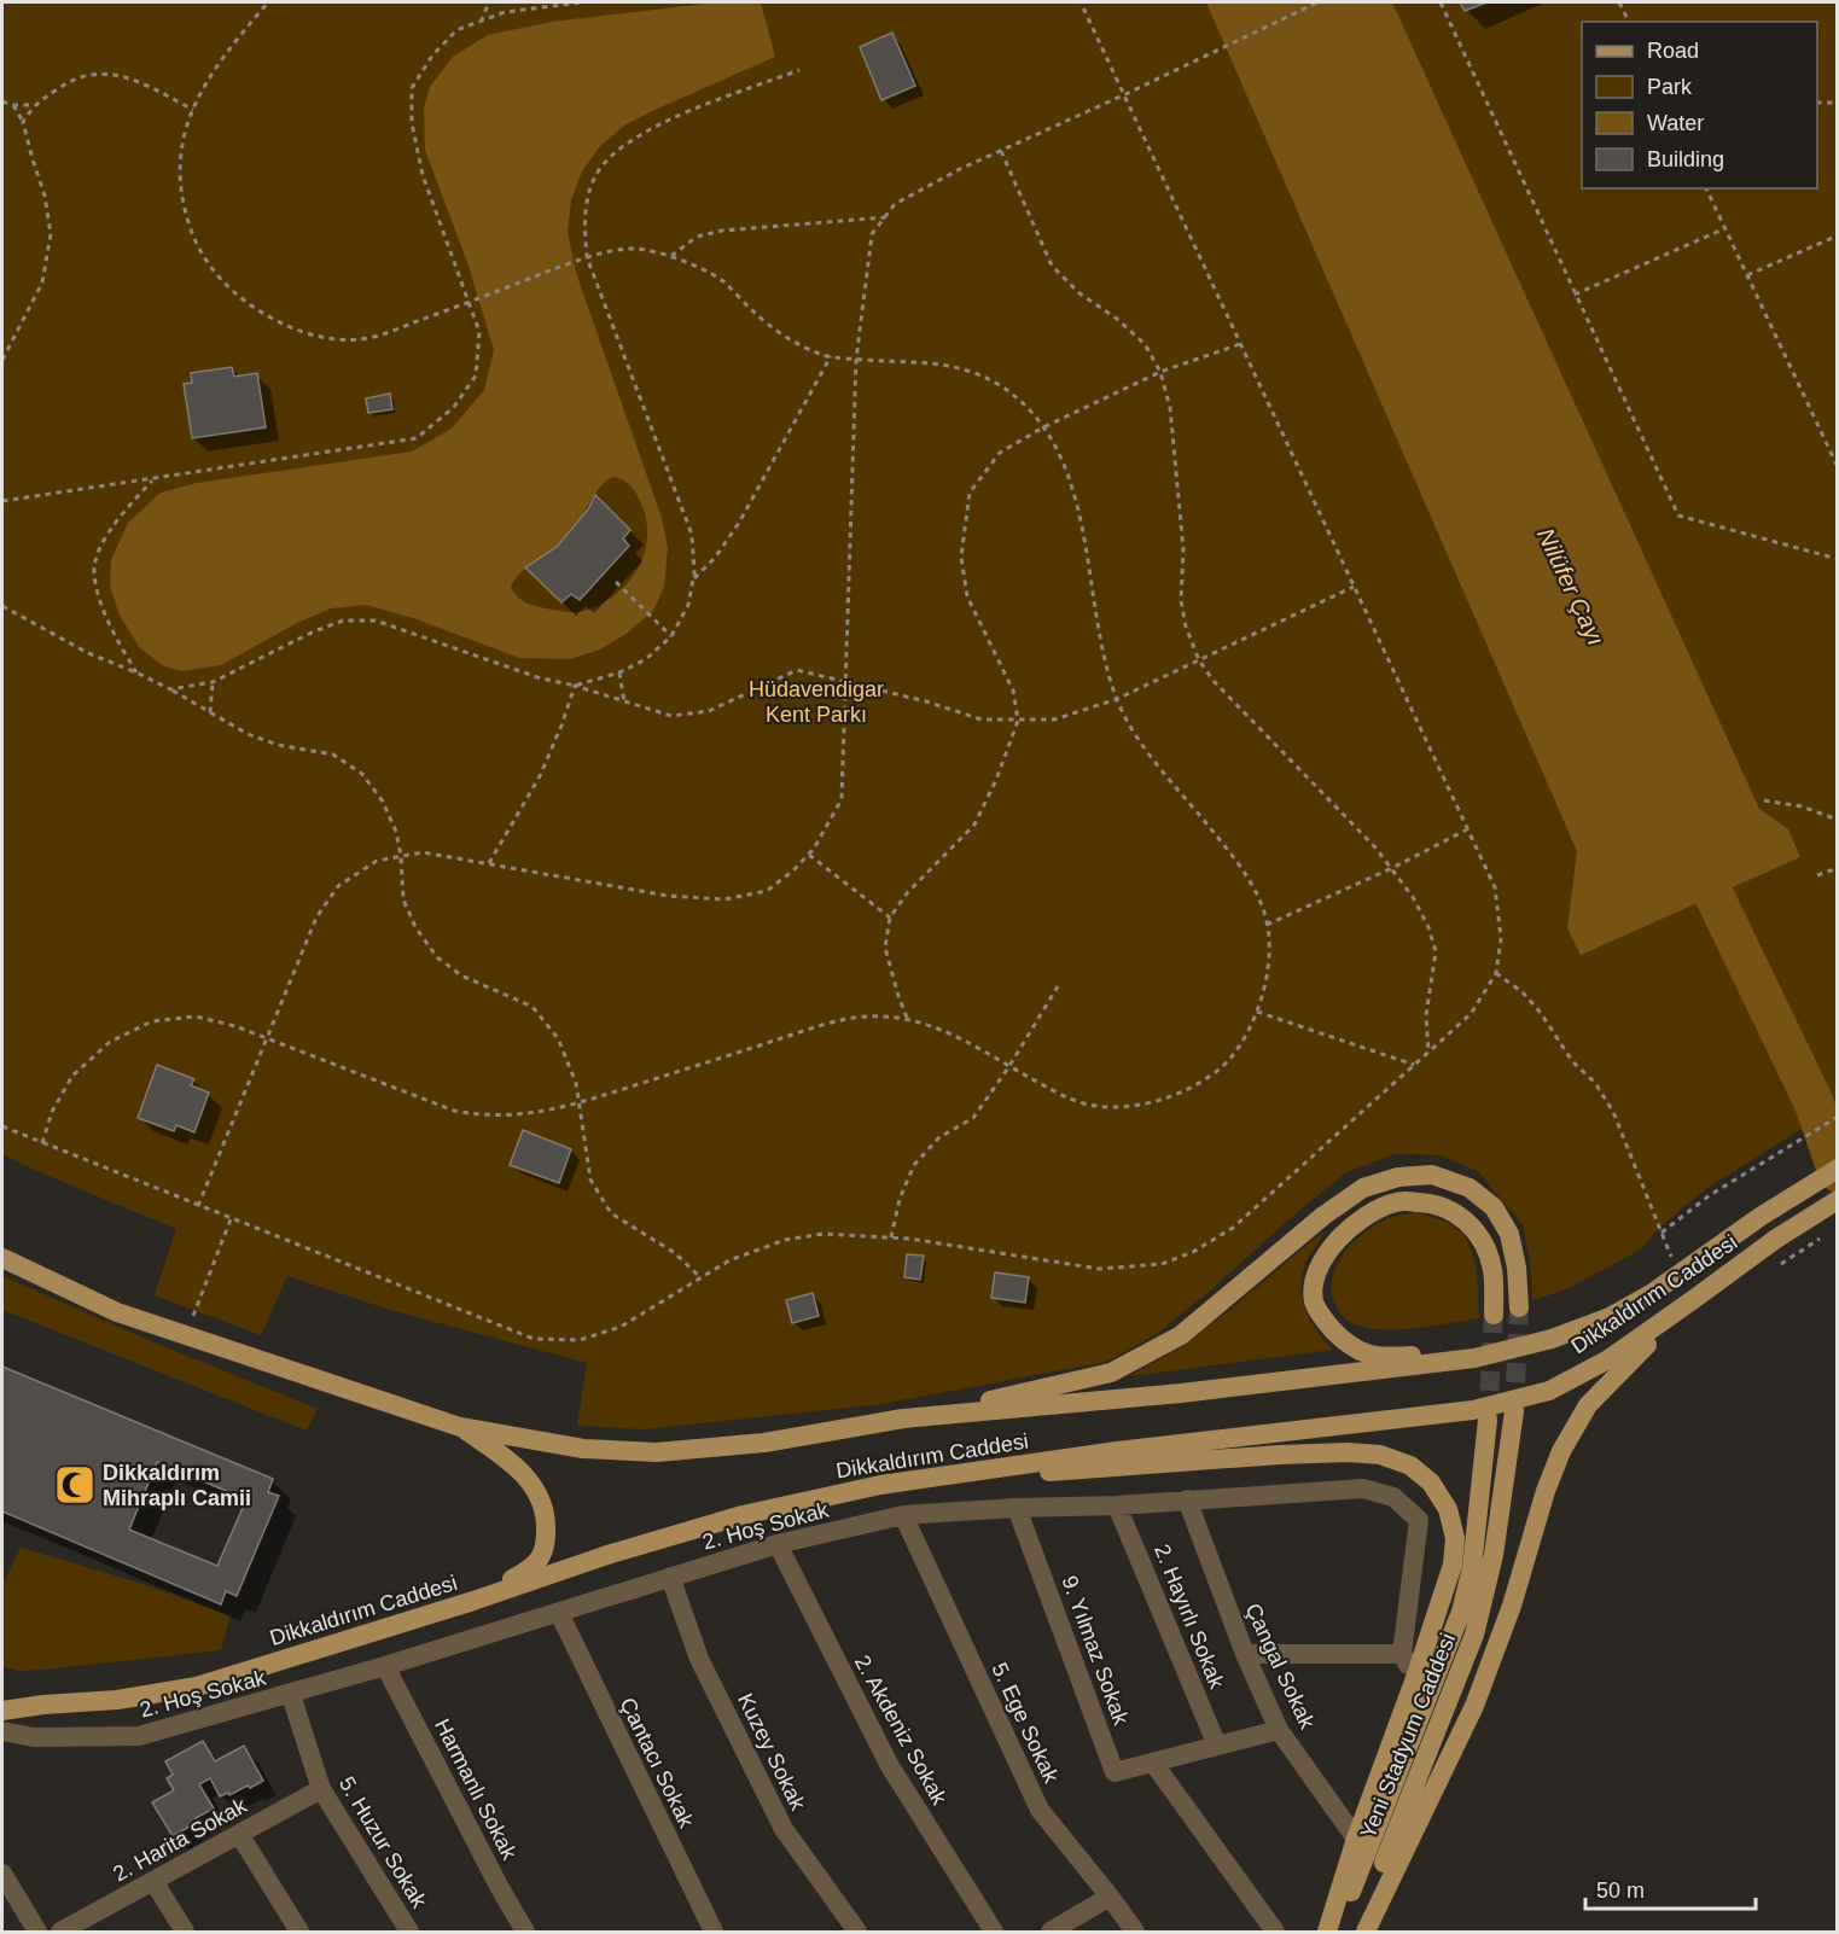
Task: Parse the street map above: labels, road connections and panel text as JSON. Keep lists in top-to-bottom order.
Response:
{
  "streets": {
    "main road": ["Dikkaldırım Caddesi", "Yeni Stadyum Caddesi"],
    "street": [
      "2. Hoş Sokak",
      "2. Hayırlı Sokak",
      "9. Yılmaz Sokak",
      "Çangal Sokak",
      "5. Ege Sokak",
      "2. Akdeniz Sokak",
      "Kuzey Sokak",
      "Çantacı Sokak",
      "Harmanlı Sokak",
      "2. Harita Sokak",
      "5. Huzur Sokak"
    ]
  },
  "crossings": [
    ["Dikkaldırım Caddesi", "Yeni Stadyum Caddesi"],
    ["2. Hoş Sokak", "2. Hayırlı Sokak"],
    ["2. Hoş Sokak", "9. Yılmaz Sokak"],
    ["2. Hoş Sokak", "Çangal Sokak"],
    ["2. Hoş Sokak", "5. Ege Sokak"],
    ["2. Hoş Sokak", "2. Akdeniz Sokak"],
    ["2. Hoş Sokak", "Kuzey Sokak"],
    ["2. Hoş Sokak", "Çantacı Sokak"],
    ["2. Hoş Sokak", "Harmanlı Sokak"],
    ["2. Hoş Sokak", "5. Huzur Sokak"],
    ["2. Hayırlı Sokak", "9. Yılmaz Sokak"],
    ["9. Yılmaz Sokak", "Çangal Sokak"],
    ["2. Harita Sokak", "5. Huzur Sokak"]
  ],
  "water": ["Nilüfer Çayı"],
  "parks": ["Hüdavendigar Kent Parkı"],
  "places": {
    "mosque": ["Dikkaldırım Mihraplı Camii"]
  },
  "legend": [
    "Road",
    "Park",
    "Water",
    "Building"
  ],
  "scale_bar": "50 m"
}
